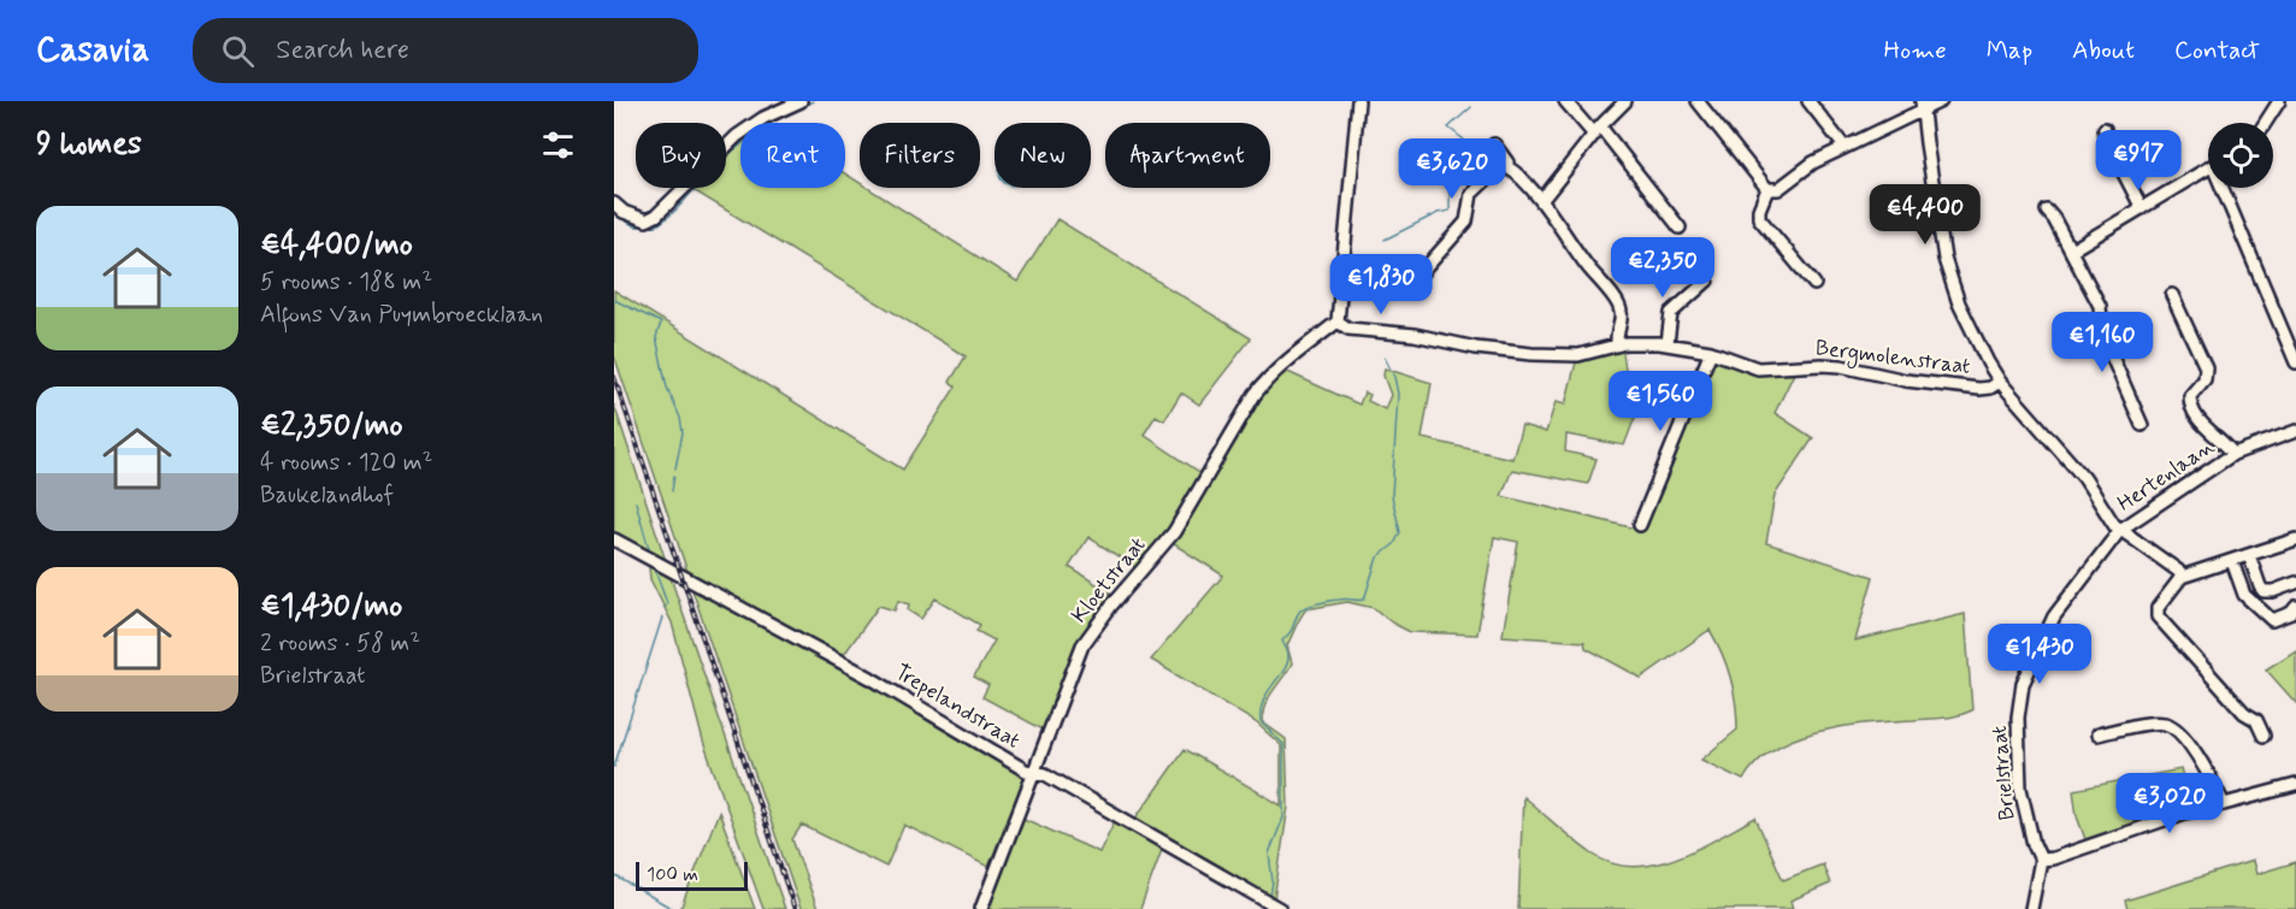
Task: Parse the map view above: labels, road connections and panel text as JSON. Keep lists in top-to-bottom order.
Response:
{
  "streets": {
    "street": [
      "Bergmolenstraat",
      "Hertenlaan",
      "Kloetstraat",
      "Trepelandstraat",
      "Brielstraat"
    ]
  },
  "crossings": [
    ["Bergmolenstraat", "Hertenlaan"],
    ["Bergmolenstraat", "Kloetstraat"],
    ["Bergmolenstraat", "Brielstraat"],
    ["Hertenlaan", "Brielstraat"],
    ["Kloetstraat", "Trepelandstraat"]
  ],
  "scale_bar": "100 m",
  "page": {
    "header": "Casavia",
    "search": "Search here",
    "nav": [
      "Home",
      "Map",
      "About",
      "Contact"
    ],
    "heading": "9 homes",
    "chip": [
      "Buy",
      "Rent",
      "Filters",
      "New",
      "Apartment"
    ],
    "price": [
      "€917",
      "€3,620",
      "€4,400",
      "€2,350",
      "€1,830",
      "€1,160",
      "€1,560",
      "€1,430",
      "€3,020"
    ],
    "list": [
      {
        "name": "€4,400/mo",
        "note": "5 rooms · 188 m² · Alfons Van Puymbroecklaan"
      },
      {
        "name": "€2,350/mo",
        "note": "4 rooms · 120 m² · Baukelandhof"
      },
      {
        "name": "€1,430/mo",
        "note": "2 rooms · 58 m² · Brielstraat"
      }
    ],
    "scale": "100 m"
  }
}
